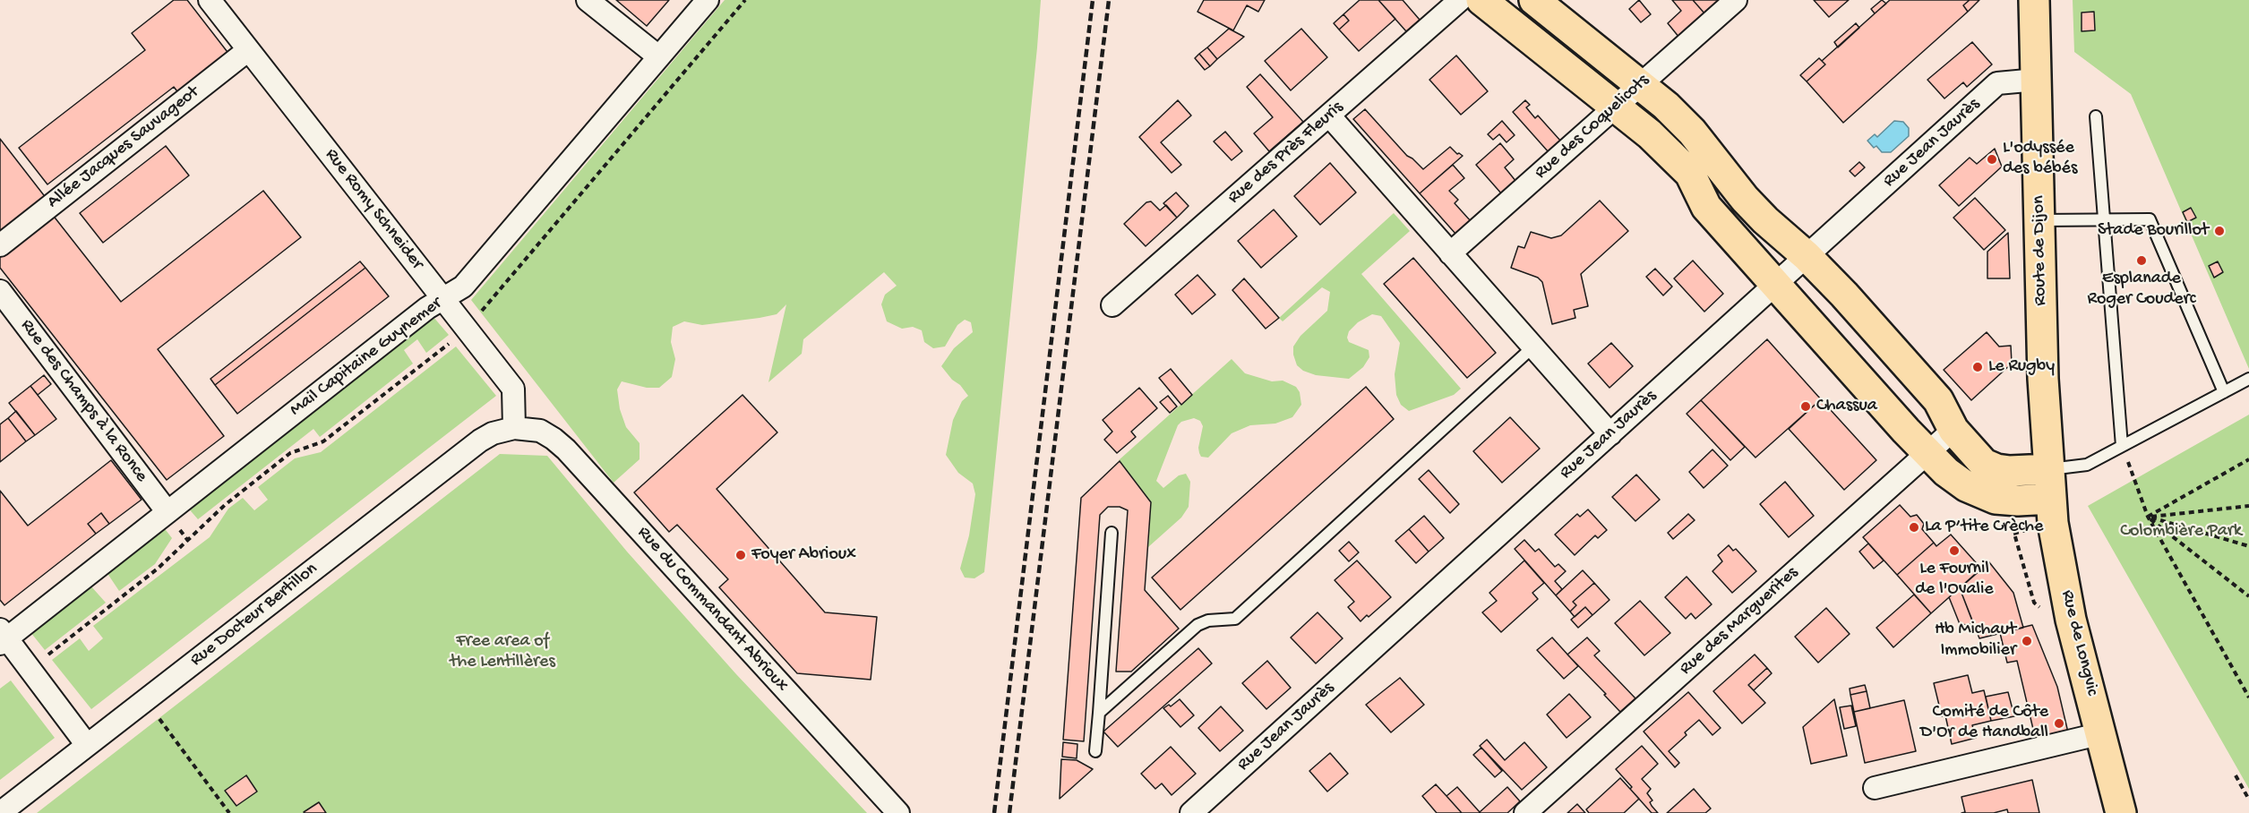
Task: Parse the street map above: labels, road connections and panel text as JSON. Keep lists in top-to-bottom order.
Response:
{
  "streets": {
    "main road": ["Route de Dijon", "Rue de Longvic"],
    "street": [
      "Rue des Coquelicots",
      "Rue Jean Jaurès",
      "Allée Jacques Sauvageot",
      "Rue des Près Fleuris",
      "Rue Romy Schneider",
      "Mail Capitaine Guynemer",
      "Rue des Champs à la Ronce",
      "Rue du Commandant Abrioux",
      "Rue Docteur Bertillon",
      "Rue des Marguerites"
    ]
  },
  "crossings": [
    ["Rue Jean Jaurès", "Route de Dijon"],
    ["Allée Jacques Sauvageot", "Rue Romy Schneider"],
    ["Rue Romy Schneider", "Mail Capitaine Guynemer"],
    ["Rue Romy Schneider", "Rue du Commandant Abrioux"],
    ["Rue Romy Schneider", "Rue Docteur Bertillon"],
    ["Route de Dijon", "Rue de Longvic"],
    ["Mail Capitaine Guynemer", "Rue des Champs à la Ronce"],
    ["Rue du Commandant Abrioux", "Rue Docteur Bertillon"]
  ],
  "parks": ["Colombière Park", "Free area of the Lentillères"],
  "places": [
    "L'odyssée des bébés",
    "Stade Bourillot",
    "Esplanade Roger Couderc",
    "Le Rugby",
    "Chassua",
    "La P’tite Crèche",
    "Le Fournil de l'Ovalie",
    "Foyer Abrioux",
    "Hb Michaut Immobilier",
    "Comité de Côte D'Or de Handball"
  ]
}
